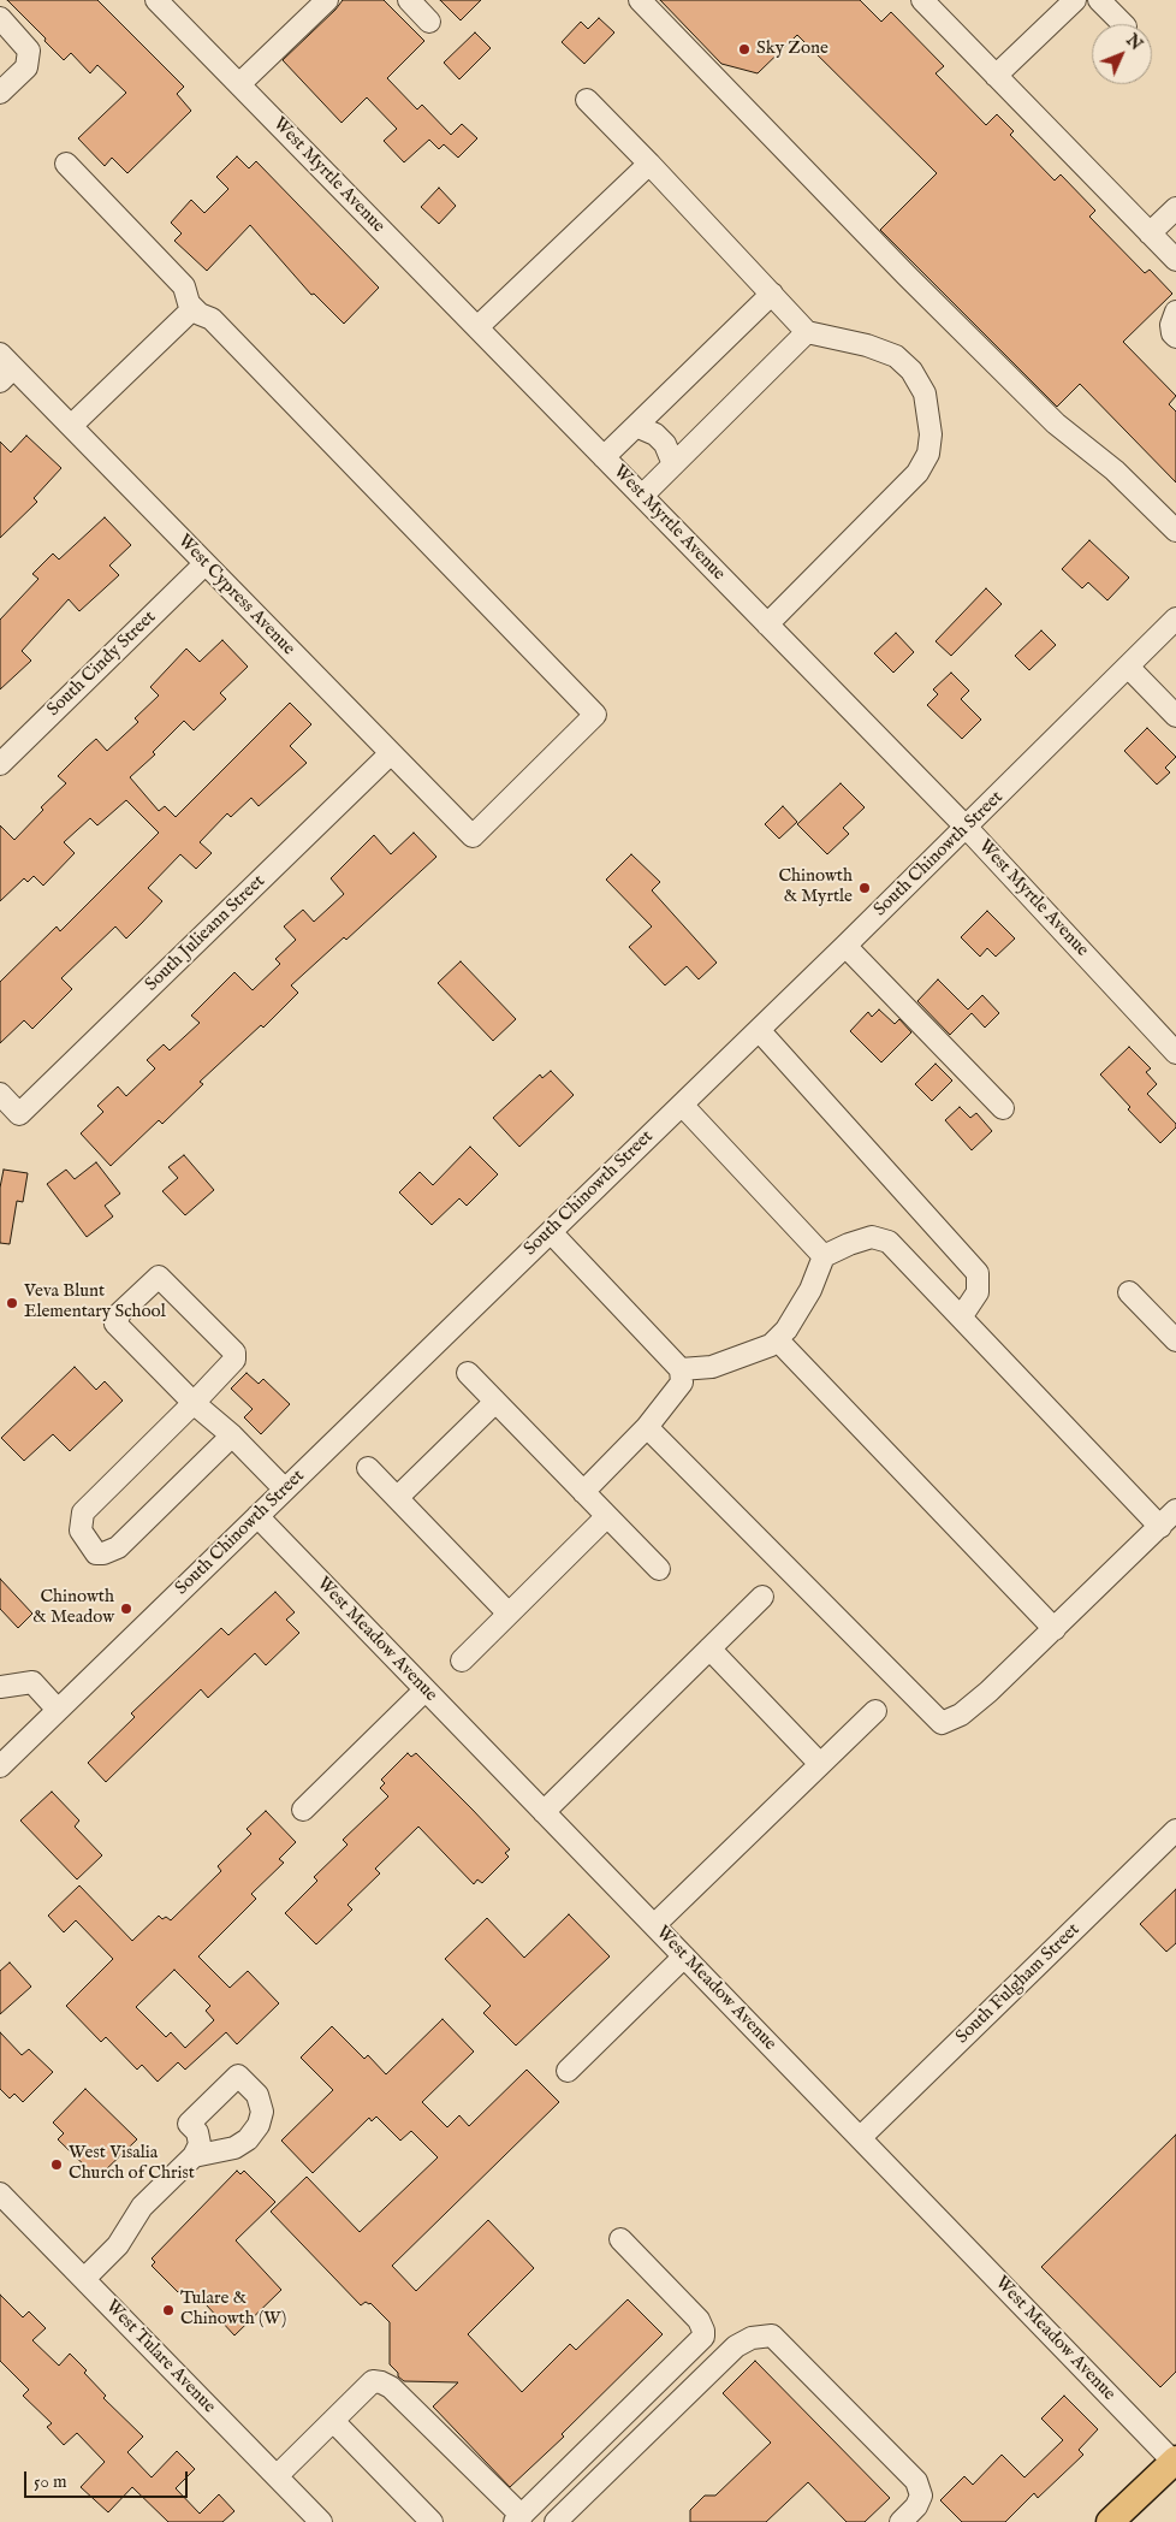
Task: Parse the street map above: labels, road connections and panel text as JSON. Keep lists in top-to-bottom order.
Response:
{
  "streets": {
    "street": [
      "West Myrtle Avenue",
      "West Cypress Avenue",
      "South Cindy Street",
      "South Chinowth Street",
      "South Julieann Street",
      "West Meadow Avenue",
      "South Fulgham Street",
      "West Tulare Avenue"
    ]
  },
  "crossings": [
    ["West Myrtle Avenue", "South Chinowth Street"],
    ["West Cypress Avenue", "South Cindy Street"],
    ["West Cypress Avenue", "South Julieann Street"],
    ["South Chinowth Street", "West Meadow Avenue"],
    ["West Meadow Avenue", "South Fulgham Street"]
  ],
  "places": [
    "Sky Zone",
    "Chinowth & Myrtle",
    "Veva Blunt Elementary School",
    "Chinowth & Meadow",
    "West Visalia Church of Christ",
    "Tulare & Chinowth (W)"
  ],
  "scale_bar": "50 m",
  "north": "top right"
}
